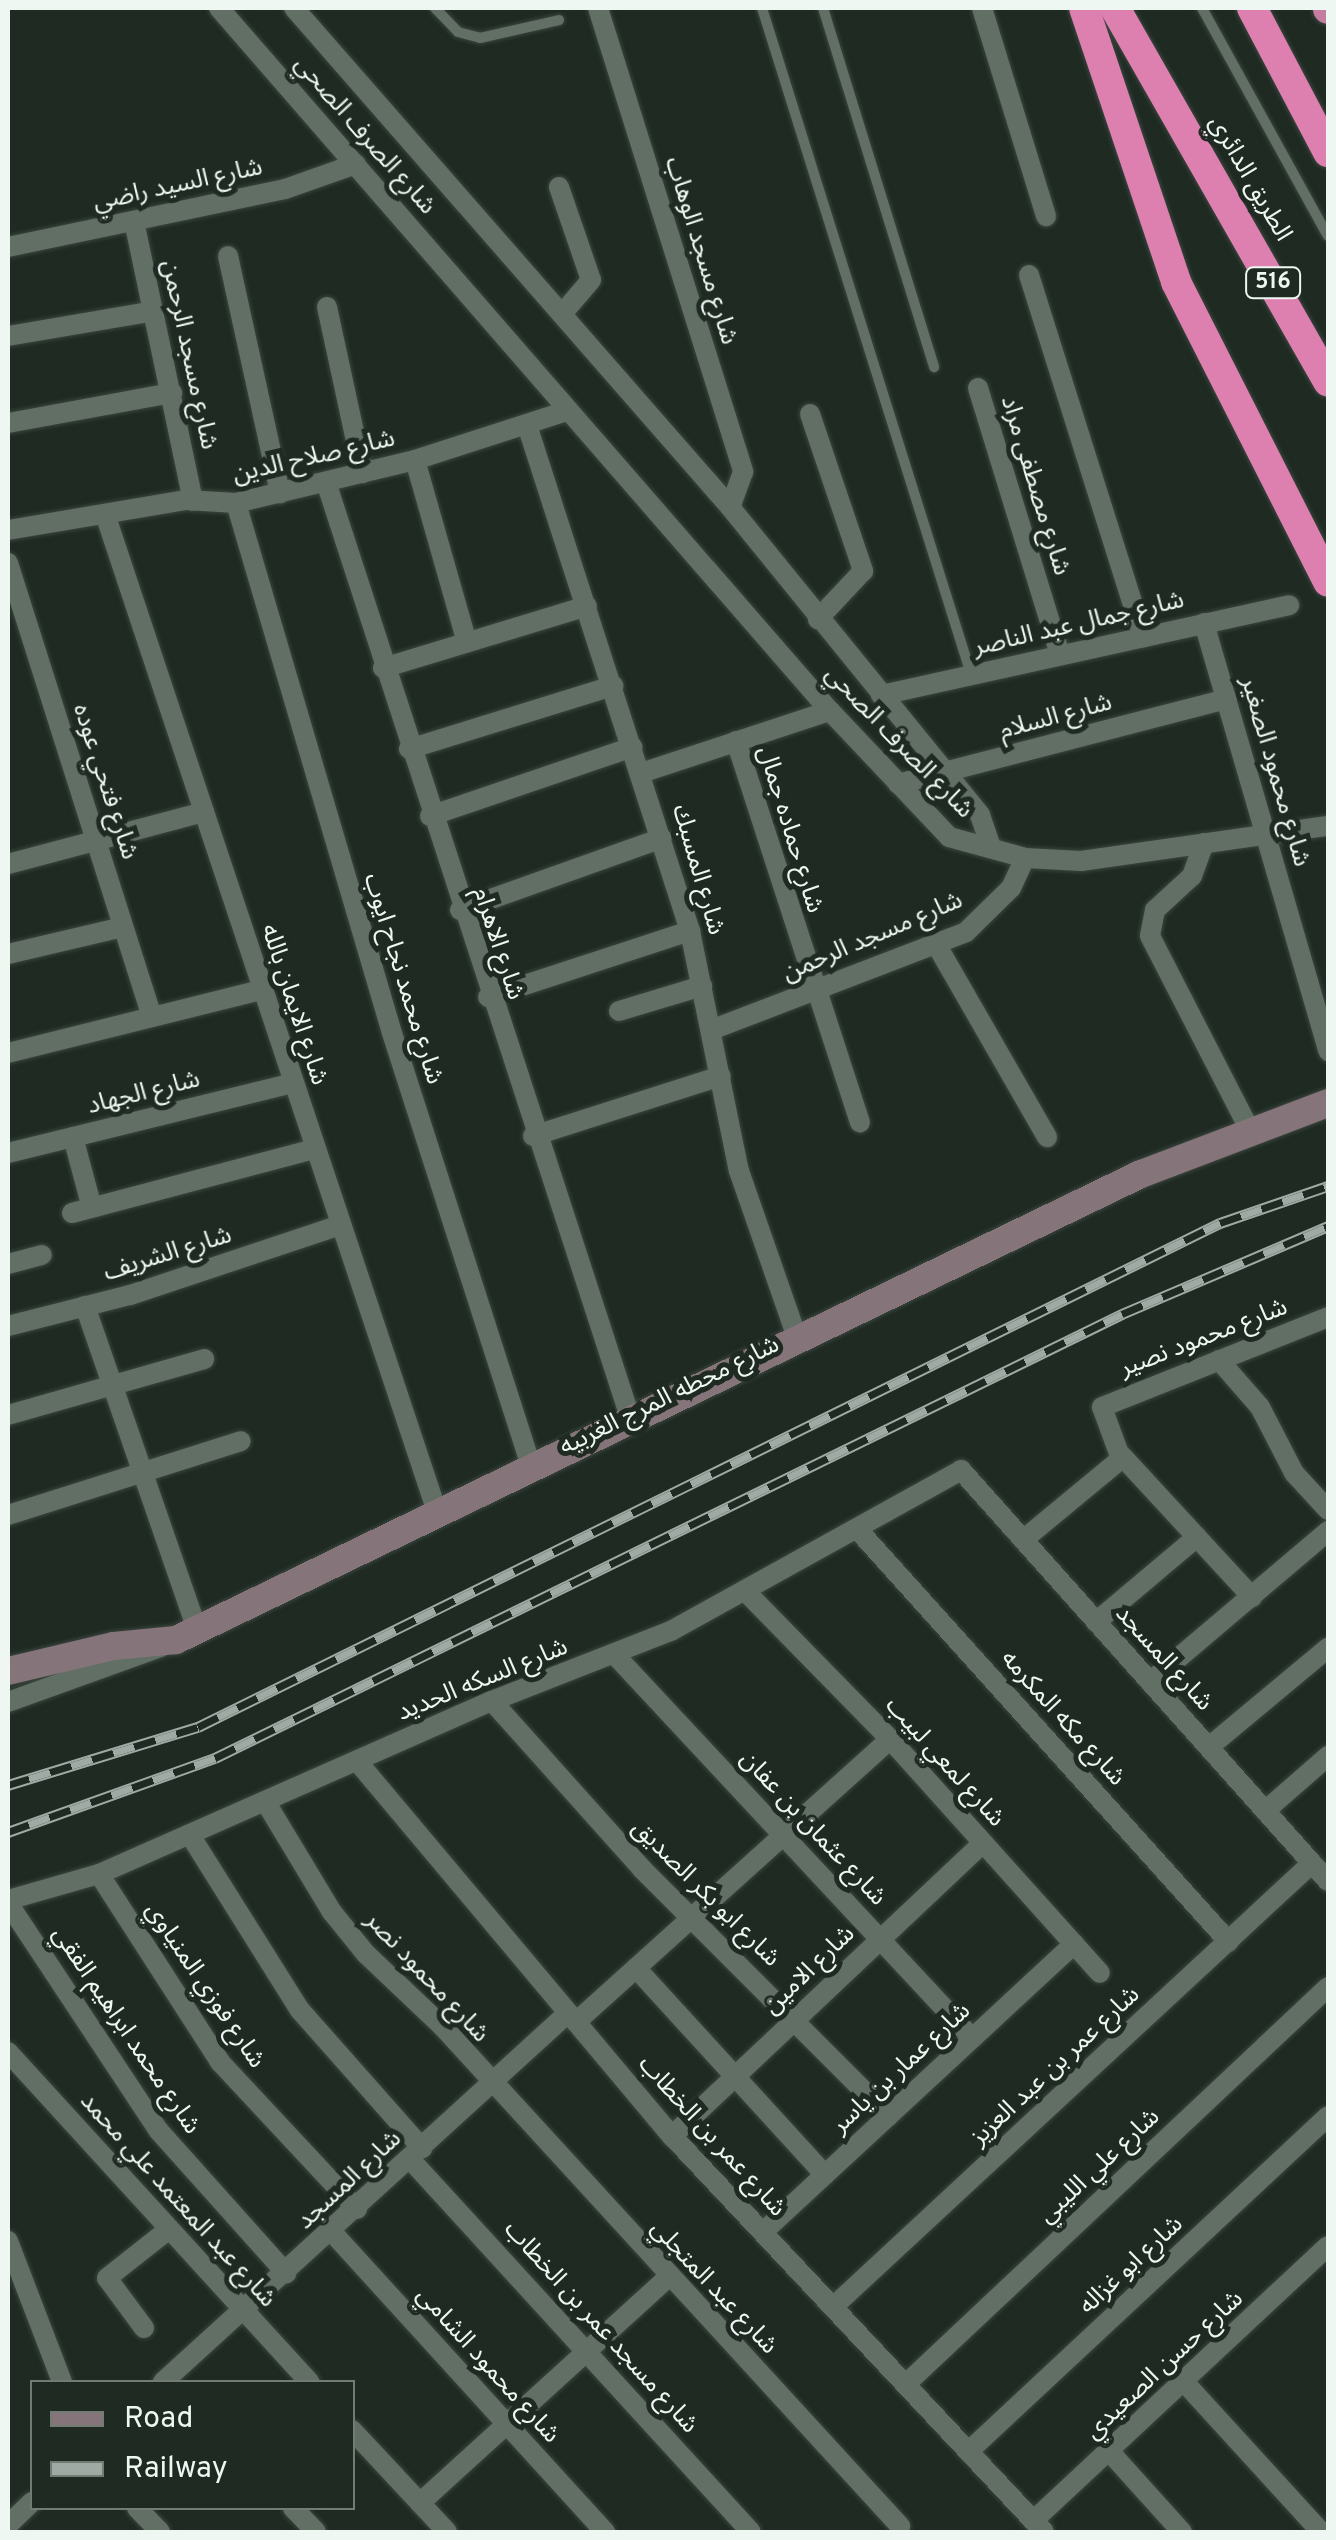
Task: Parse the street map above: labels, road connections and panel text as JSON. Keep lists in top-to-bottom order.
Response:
{
  "streets": {
    "highway": ["الطريق الدائري", "516"],
    "main road": ["شارع محطه المرج الغربيه"],
    "street": [
      "شارع الصرف الصحي",
      "شارع السيد راضي",
      "شارع مسجد الوهاب",
      "شارع مسجد الرحمن",
      "شارع صلاح الدين",
      "شارع مصطفى مراد",
      "شارع جمال عبد الناصر",
      "شارع السلام",
      "شارع محمود الصغير",
      "شارع فتحي عوده",
      "شارع حماده جمال",
      "شارع المسبك",
      "شارع الاهرام",
      "شارع محمد نجاح ايوب",
      "شارع الايمان بالله",
      "شارع الجهاد",
      "شارع الشريف",
      "شارع محمود نصير",
      "شارع المسجد",
      "شارع السكه الحديد",
      "شارع مكه المكرمه",
      "شارع لمعي لبيب",
      "شارع عثمان بن عفان",
      "شارع ابو بكر الصديق",
      "شارع الامين",
      "شارع محمود نصر",
      "شارع فوزي المنياوي",
      "شارع محمد ابراهيم الفقي",
      "شارع عمر بن عبد العزيز",
      "شارع عمار بن ياسر",
      "شارع عمر بن الخطاب",
      "شارع علي الليبي",
      "شارع عبد المعتمد علي محمد",
      "شارع ابو غزاله",
      "شارع عبد المتجلي",
      "شارع مسجد عمر بن الخطاب",
      "شارع محمود الشامي",
      "شارع حسن الصعيدي"
    ]
  },
  "crossings": [
    ["شارع الصرف الصحي", "شارع السيد راضي"],
    ["شارع الصرف الصحي", "شارع مسجد الوهاب"],
    ["شارع الصرف الصحي", "شارع صلاح الدين"],
    ["شارع الصرف الصحي", "شارع جمال عبد الناصر"],
    ["شارع الصرف الصحي", "شارع السلام"],
    ["شارع السيد راضي", "شارع مسجد الرحمن"],
    ["شارع مسجد الرحمن", "شارع صلاح الدين"],
    ["شارع مسجد الرحمن", "شارع حماده جمال"],
    ["شارع مسجد الرحمن", "شارع المسبك"],
    ["شارع صلاح الدين", "شارع المسبك"],
    ["شارع صلاح الدين", "شارع الاهرام"],
    ["شارع صلاح الدين", "شارع محمد نجاح ايوب"],
    ["شارع صلاح الدين", "شارع الايمان بالله"],
    ["شارع مصطفى مراد", "شارع جمال عبد الناصر"],
    ["شارع جمال عبد الناصر", "شارع محمود الصغير"],
    ["شارع السلام", "شارع محمود الصغير"],
    ["شارع المسبك", "شارع محطه المرج الغربيه"],
    ["شارع الاهرام", "شارع محطه المرج الغربيه"],
    ["شارع محمد نجاح ايوب", "شارع محطه المرج الغربيه"],
    ["شارع الايمان بالله", "شارع الجهاد"],
    ["شارع الايمان بالله", "شارع الشريف"],
    ["شارع الايمان بالله", "شارع محطه المرج الغربيه"],
    ["شارع المسجد", "شارع السكه الحديد"],
    ["شارع المسجد", "شارع محمود نصر"],
    ["شارع المسجد", "شارع فوزي المنياوي"],
    ["شارع المسجد", "شارع محمد ابراهيم الفقي"],
    ["شارع المسجد", "شارع عمر بن عبد العزيز"],
    ["شارع المسجد", "شارع عمر بن الخطاب"],
    ["شارع المسجد", "شارع عبد المعتمد علي محمد"],
    ["شارع المسجد", "شارع عبد المتجلي"],
    ["شارع المسجد", "شارع مسجد عمر بن الخطاب"],
    ["شارع المسجد", "شارع محمود الشامي"],
    ["شارع السكه الحديد", "شارع مكه المكرمه"],
    ["شارع السكه الحديد", "شارع لمعي لبيب"],
    ["شارع السكه الحديد", "شارع عثمان بن عفان"],
    ["شارع السكه الحديد", "شارع ابو بكر الصديق"],
    ["شارع السكه الحديد", "شارع محمود نصر"],
    ["شارع السكه الحديد", "شارع فوزي المنياوي"],
    ["شارع السكه الحديد", "شارع محمد ابراهيم الفقي"],
    ["شارع السكه الحديد", "شارع عمر بن الخطاب"],
    ["شارع السكه الحديد", "شارع مسجد عمر بن الخطاب"],
    ["شارع مكه المكرمه", "شارع عمر بن عبد العزيز"],
    ["شارع لمعي لبيب", "شارع الامين"],
    ["شارع لمعي لبيب", "شارع عمار بن ياسر"],
    ["شارع عثمان بن عفان", "شارع الامين"],
    ["شارع عثمان بن عفان", "شارع عمار بن ياسر"],
    ["شارع ابو بكر الصديق", "شارع الامين"],
    ["شارع ابو بكر الصديق", "شارع عمار بن ياسر"],
    ["شارع الامين", "شارع عمر بن الخطاب"],
    ["شارع محمود نصر", "شارع عبد المتجلي"],
    ["شارع عمر بن عبد العزيز", "شارع عمر بن الخطاب"],
    ["شارع عمار بن ياسر", "شارع عمر بن الخطاب"],
    ["شارع عمر بن الخطاب", "شارع علي الليبي"],
    ["شارع عمر بن الخطاب", "شارع ابو غزاله"],
    ["شارع عمر بن الخطاب", "شارع حسن الصعيدي"]
  ],
  "legend": ["Road", "Railway"]
}
